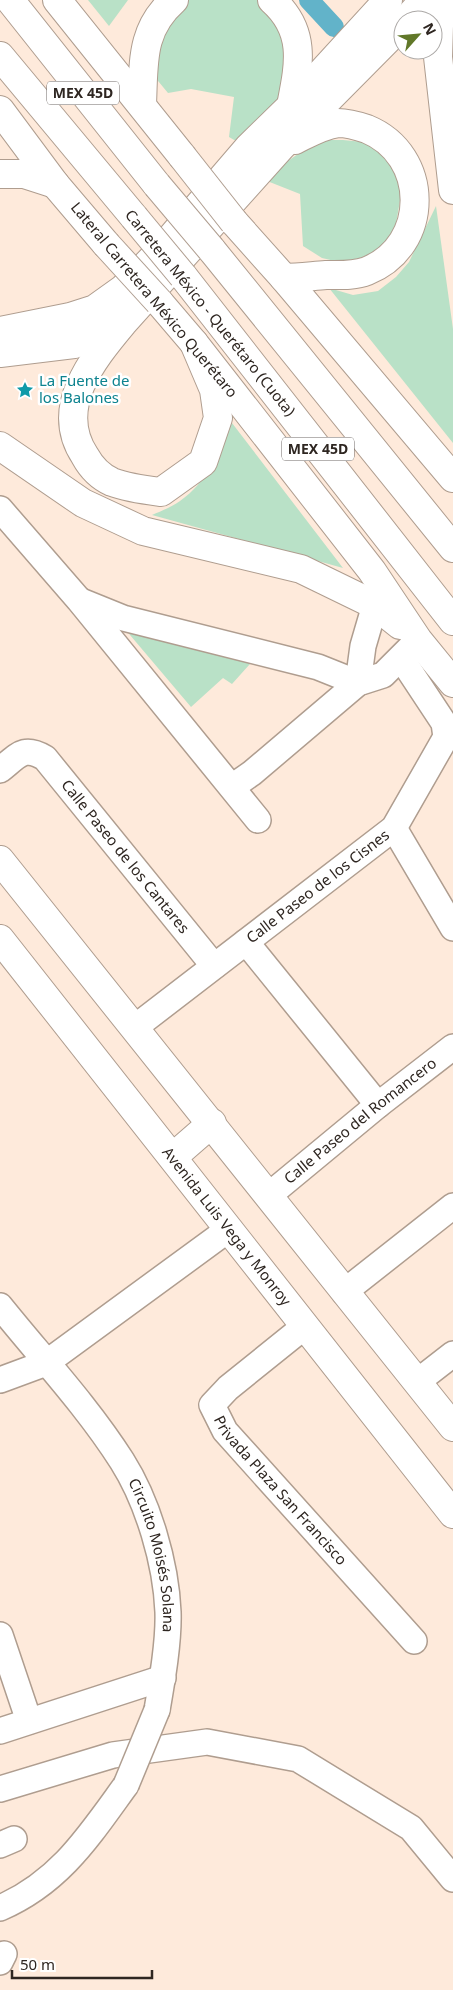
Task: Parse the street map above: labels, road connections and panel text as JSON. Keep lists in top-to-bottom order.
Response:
{
  "streets": {
    "main road": [
      "MEX 45D",
      "Lateral Carretera México Querétaro",
      "Carretera México - Querétaro (Cuota)",
      "Avenida Luis Vega y Monroy"
    ],
    "street": [
      "Calle Paseo de los Cantares",
      "Calle Paseo de los Cisnes",
      "Calle Paseo del Romancero",
      "Privada Plaza San Francisco",
      "Circuito Moisés Solana"
    ]
  },
  "crossings": [
    ["Lateral Carretera México Querétaro", "Calle Paseo de los Cisnes"],
    ["Calle Paseo de los Cantares", "Calle Paseo de los Cisnes"],
    ["Avenida Luis Vega y Monroy", "Privada Plaza San Francisco"]
  ],
  "places": {
    "place": ["La Fuente de los Balones"]
  },
  "scale_bar": "50 m",
  "north": "top right"
}
